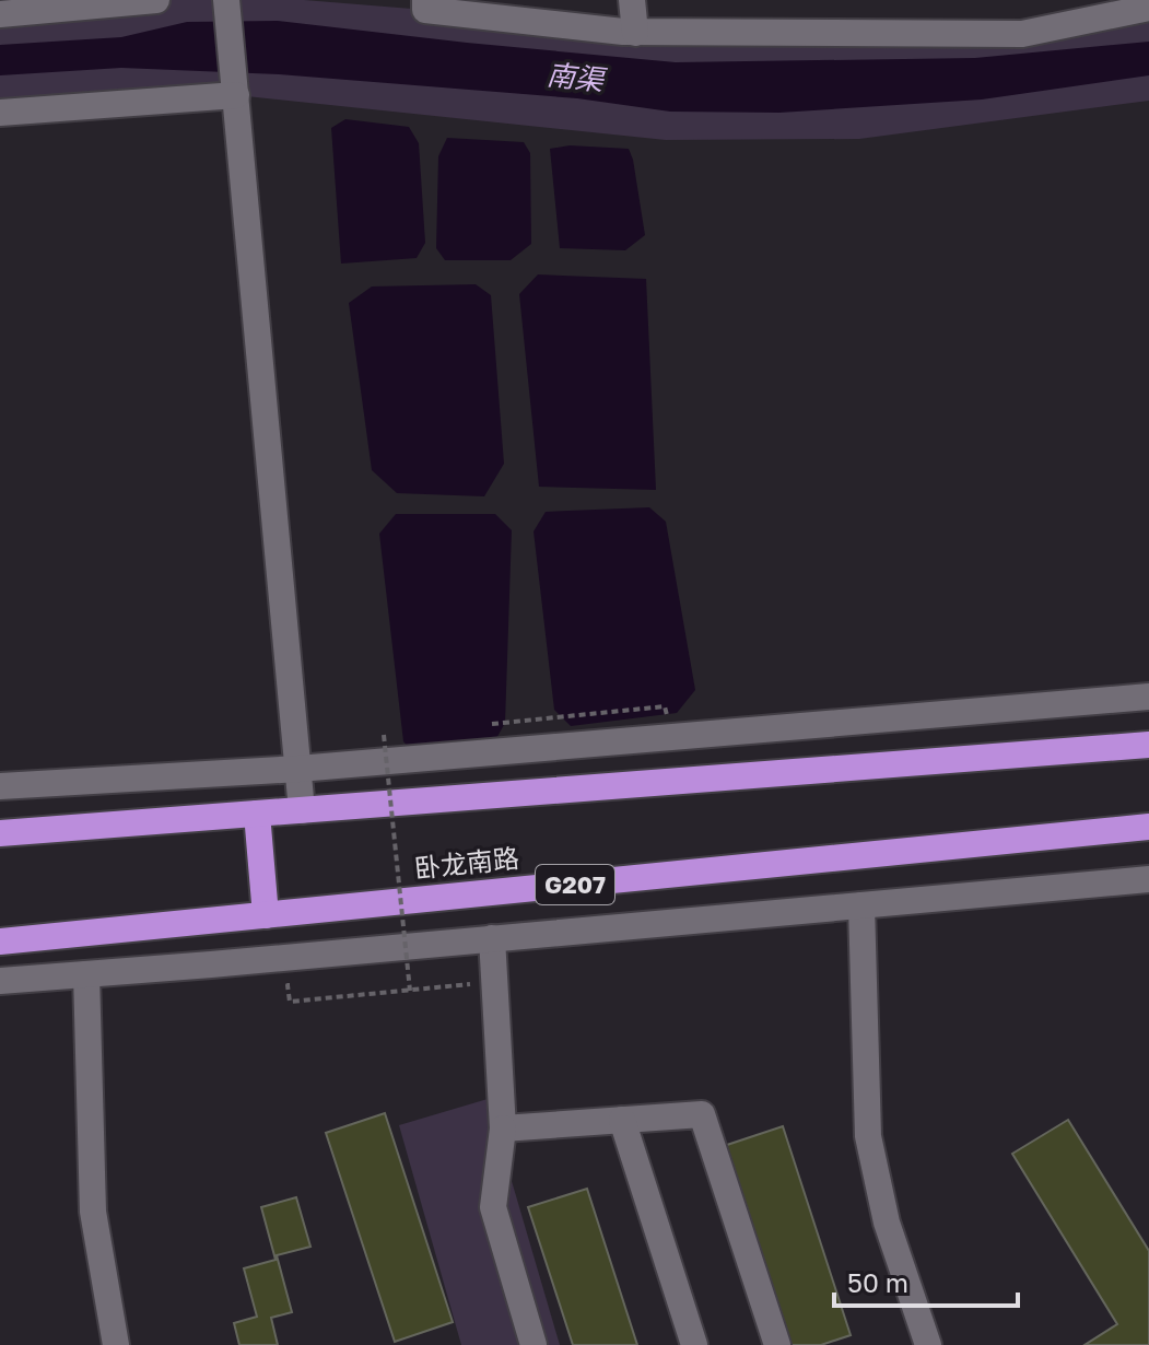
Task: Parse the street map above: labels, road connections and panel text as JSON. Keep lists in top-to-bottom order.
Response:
{
  "streets": {
    "highway": ["卧龙南路", "G207"]
  },
  "water": ["南渠"],
  "scale_bar": "50 m"
}
